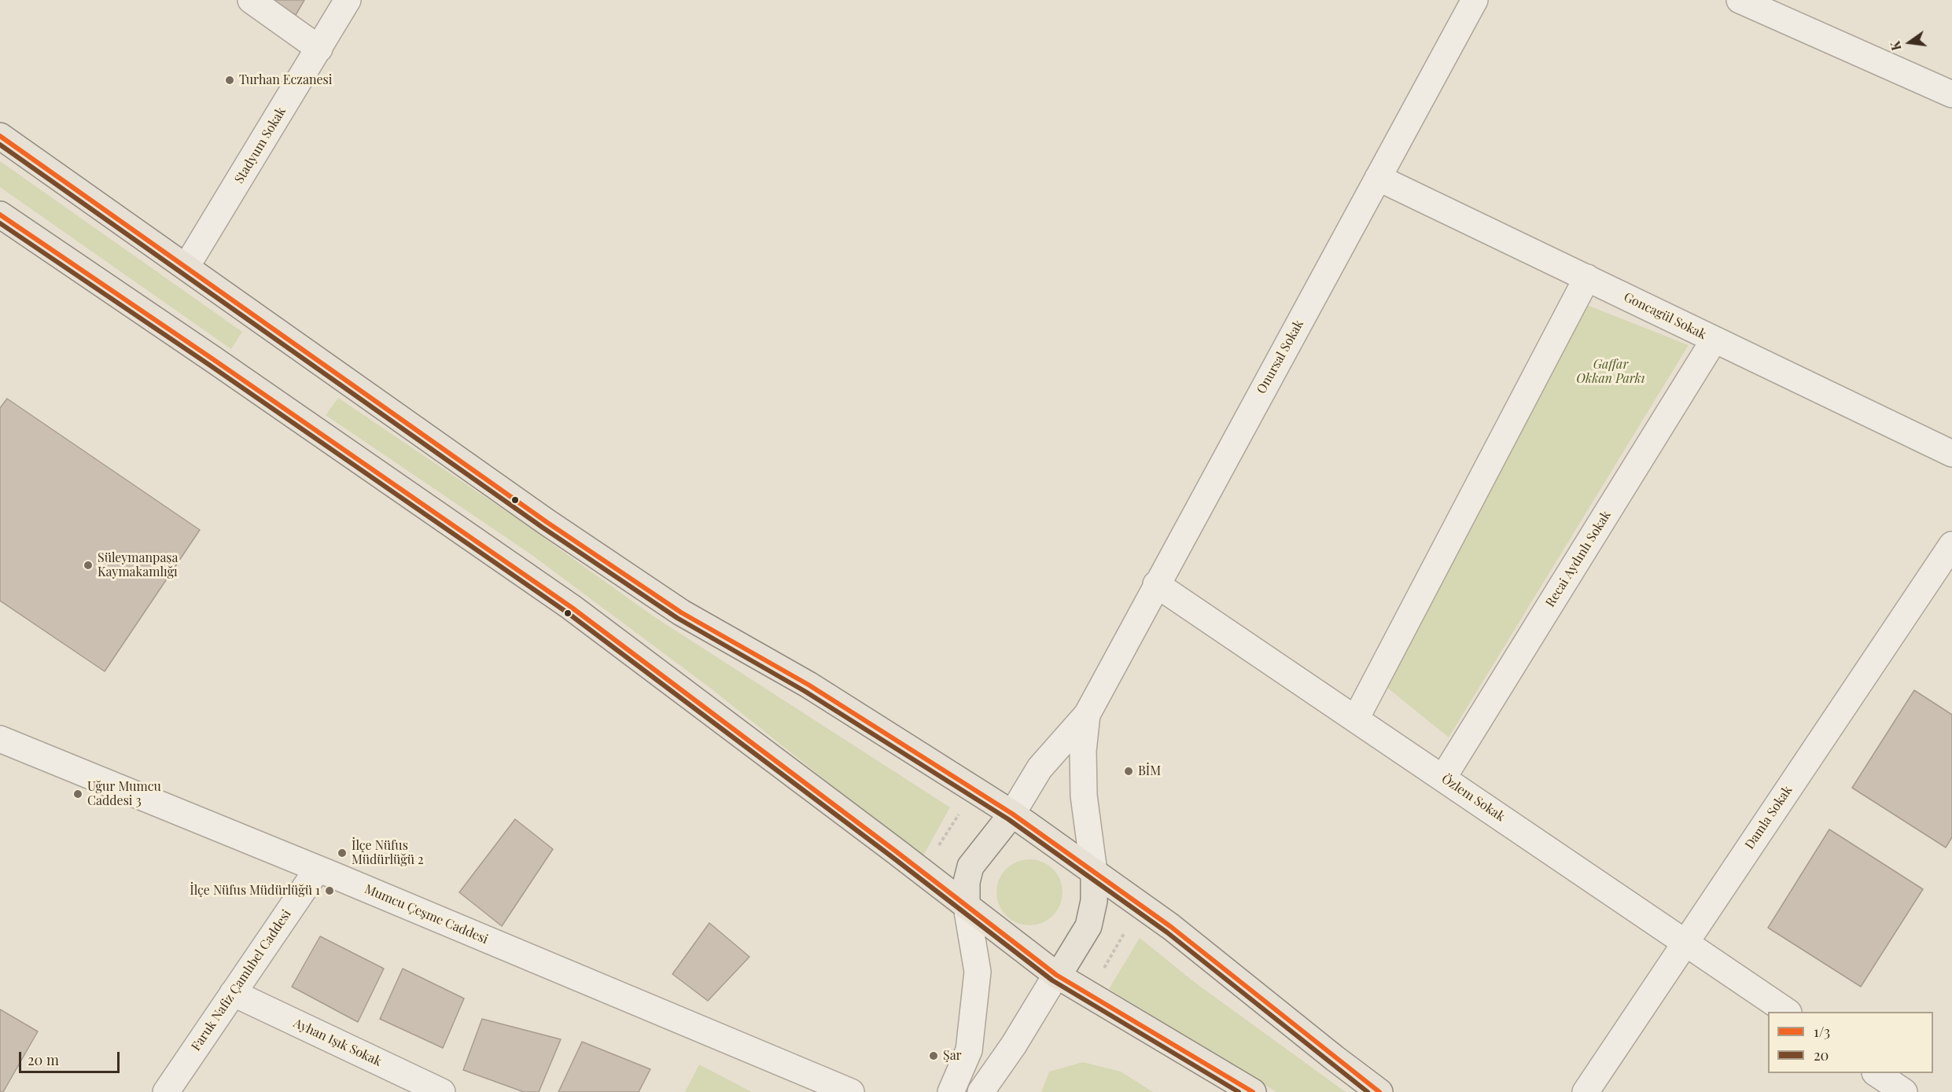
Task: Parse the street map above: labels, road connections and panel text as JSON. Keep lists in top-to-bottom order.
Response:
{
  "streets": {
    "street": [
      "Stadyum Sokak",
      "Goncagül Sokak",
      "Onursal Sokak",
      "Recai Aydınlı Sokak",
      "Özlem Sokak",
      "Damla Sokak",
      "Mumcu Çeşme Caddesi",
      "Faruk Nafiz Çamlıbel Caddesi",
      "Ayhan Işık Sokak"
    ]
  },
  "crossings": [
    ["Goncagül Sokak", "Onursal Sokak"],
    ["Goncagül Sokak", "Recai Aydınlı Sokak"],
    ["Onursal Sokak", "Özlem Sokak"],
    ["Recai Aydınlı Sokak", "Özlem Sokak"],
    ["Özlem Sokak", "Damla Sokak"],
    ["Mumcu Çeşme Caddesi", "Faruk Nafiz Çamlıbel Caddesi"],
    ["Faruk Nafiz Çamlıbel Caddesi", "Ayhan Işık Sokak"]
  ],
  "parks": ["Gaffar Okkan Parkı"],
  "places": [
    "Turhan Eczanesi",
    "Süleymanpaşa Kaymakamlığı",
    "BİM",
    "Uğur Mumcu Caddesi 3",
    "İlçe Nüfus Müdürlüğü 2",
    "İlçe Nüfus Müdürlüğü 1",
    "Şar"
  ],
  "lines": ["transit line 1/3", "transit line 20"],
  "legend": ["1/3", "20"],
  "scale_bar": "20 m",
  "north": "left"
}
